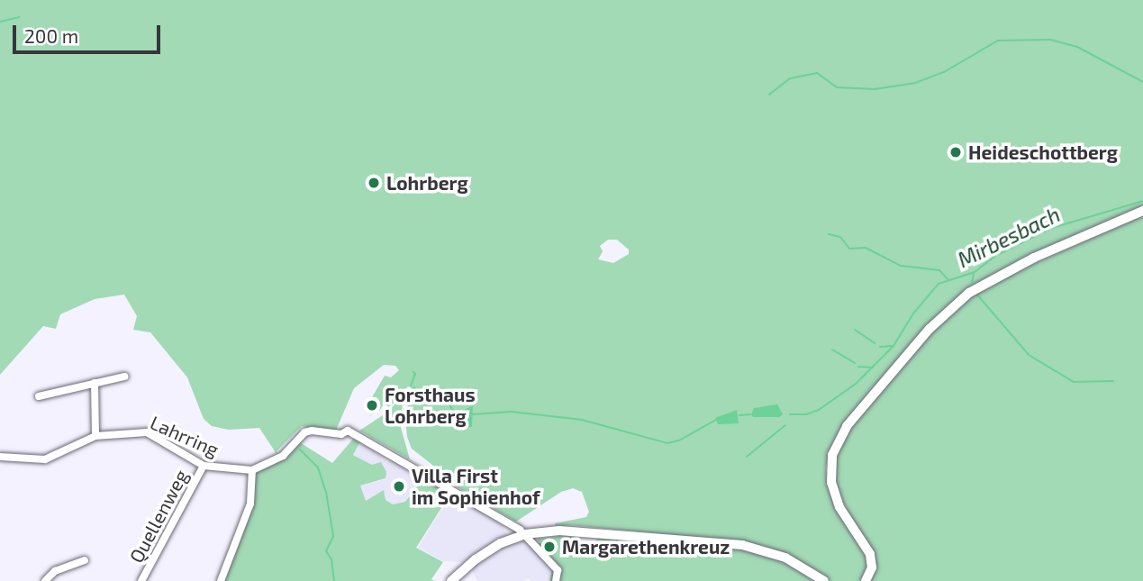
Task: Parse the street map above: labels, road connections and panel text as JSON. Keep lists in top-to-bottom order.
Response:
{
  "streets": {
    "street": ["Lahrring", "Quellenweg"]
  },
  "crossings": [
    ["Lahrring", "Quellenweg"]
  ],
  "water": ["Mirbesbach"],
  "places": [
    "Heideschottberg",
    "Lohrberg",
    "Forsthaus Lohrberg",
    "Villa First im Sophienhof",
    "Margarethenkreuz"
  ],
  "scale_bar": "200 m"
}
